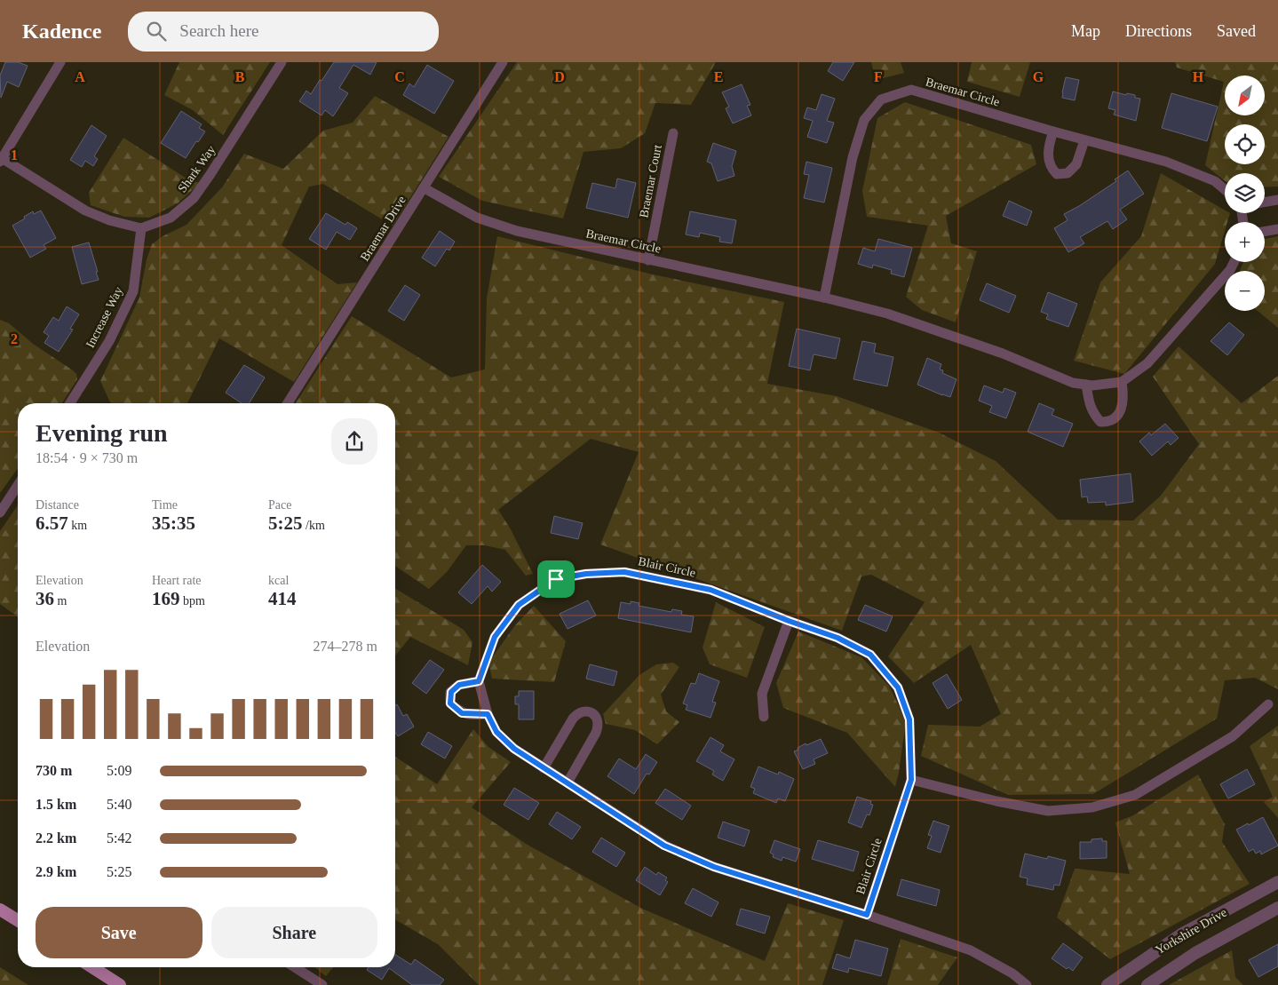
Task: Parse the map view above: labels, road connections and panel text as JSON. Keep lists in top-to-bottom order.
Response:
{
  "streets": {
    "street": [
      "Braemar Circle",
      "Shark Way",
      "Braemar Court",
      "Braemar Drive",
      "Increase Way",
      "Blair Circle",
      "Yorkshire Drive"
    ]
  },
  "crossings": [
    ["Braemar Circle", "Braemar Court"],
    ["Braemar Circle", "Braemar Drive"],
    ["Shark Way", "Increase Way"]
  ],
  "north": "bottom left",
  "page": {
    "header": "Kadence",
    "search": "Search here",
    "nav": ["Map", "Directions", "Saved"],
    "map_buttons": ["+", "−"],
    "heading": ["Evening run", "18:54 · 9 × 730 m"],
    "stats": [
      ["Distance", "6.57 km"],
      ["Time", "35:35"],
      ["Pace", "5:25 /km"],
      ["Elevation", "36 m"],
      ["Heart rate", "169 bpm"],
      ["kcal", "414"]
    ],
    "chart": ["Elevation", "274–278 m"],
    "list": [
      {
        "name": "730 m",
        "note": "5:09"
      },
      {
        "name": "1.5 km",
        "note": "5:40"
      },
      {
        "name": "2.2 km",
        "note": "5:42"
      },
      {
        "name": "2.9 km",
        "note": "5:25"
      }
    ],
    "buttons": ["Save", "Share"]
  },
  "grid": {
    "columns": [
      "A",
      "B",
      "C",
      "D",
      "E",
      "F",
      "G",
      "H"
    ],
    "rows": ["1", "2"]
  }
}
